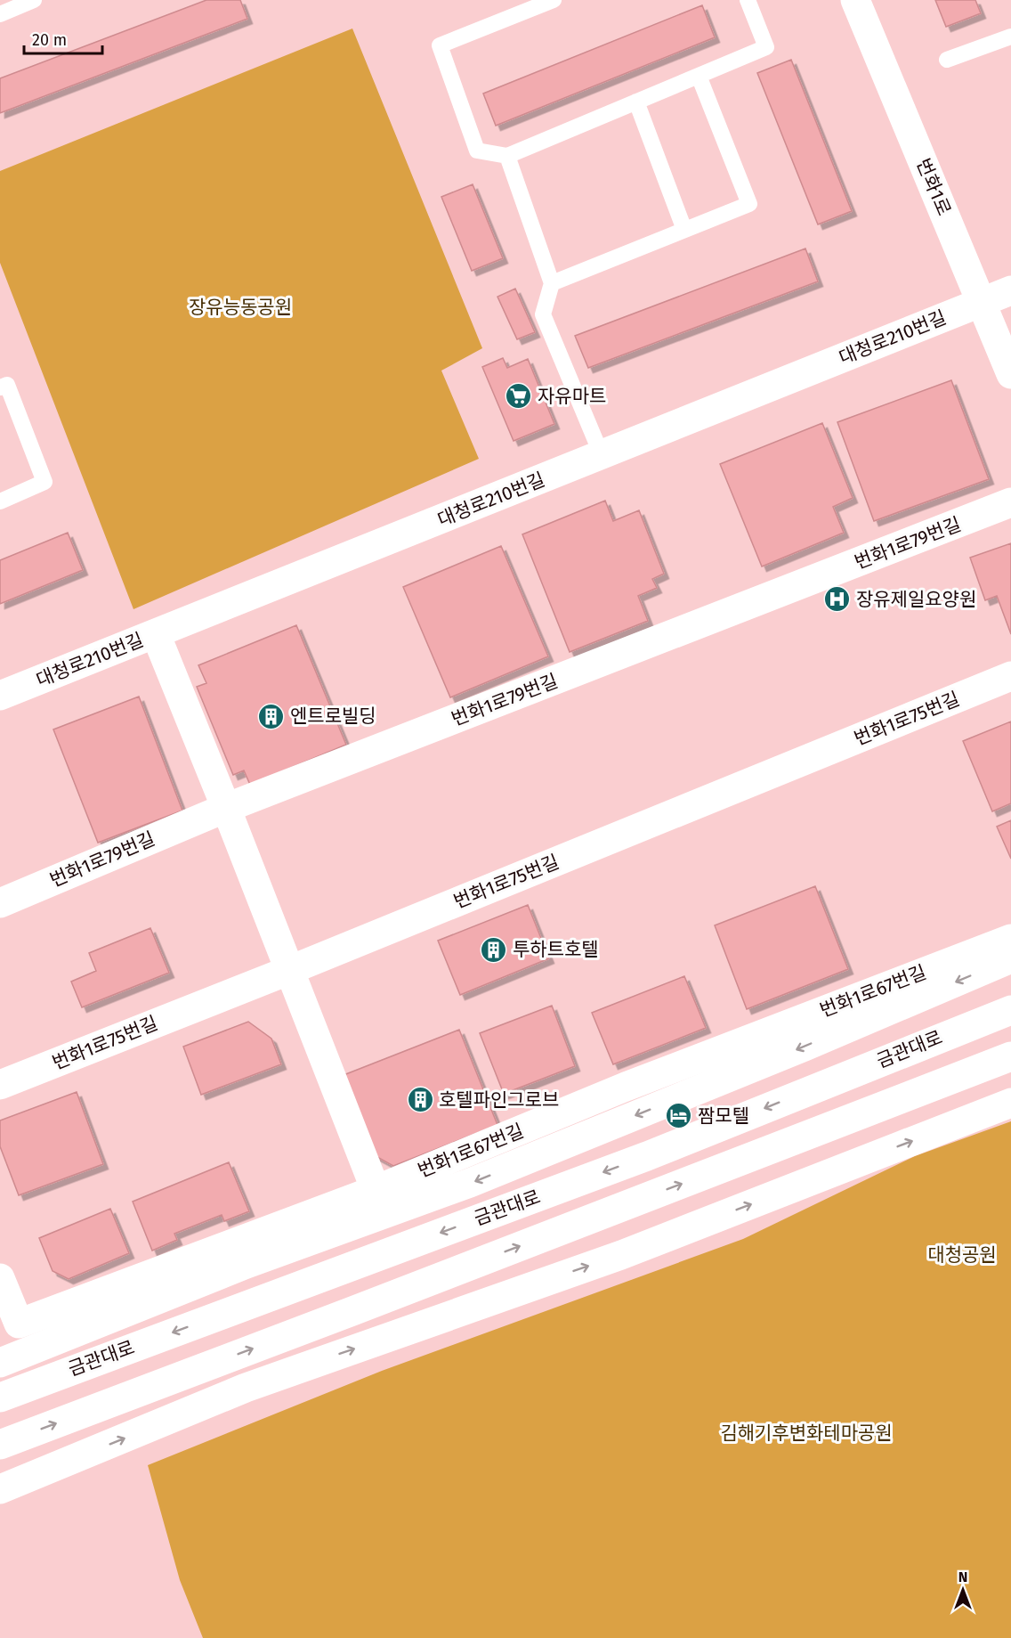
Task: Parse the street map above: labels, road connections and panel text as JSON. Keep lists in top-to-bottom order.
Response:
{
  "streets": {
    "street": [
      "번화1로",
      "대청로210번길",
      "번화1로79번길",
      "번화1로75번길",
      "번화1로67번길",
      "금관대로"
    ]
  },
  "crossings": [
    ["번화1로", "대청로210번길"]
  ],
  "parks": ["장유능동공원", "대청공원", "김해기후변화테마공원"],
  "places": {
    "supermarket": ["자유마트"],
    "hospital": ["장유제일요양원"],
    "building": ["엔트로빌딩", "투하트호텔", "호텔파인그로브"],
    "hotel": ["짬모텔"]
  },
  "scale_bar": "20 m",
  "north": "top"
}
